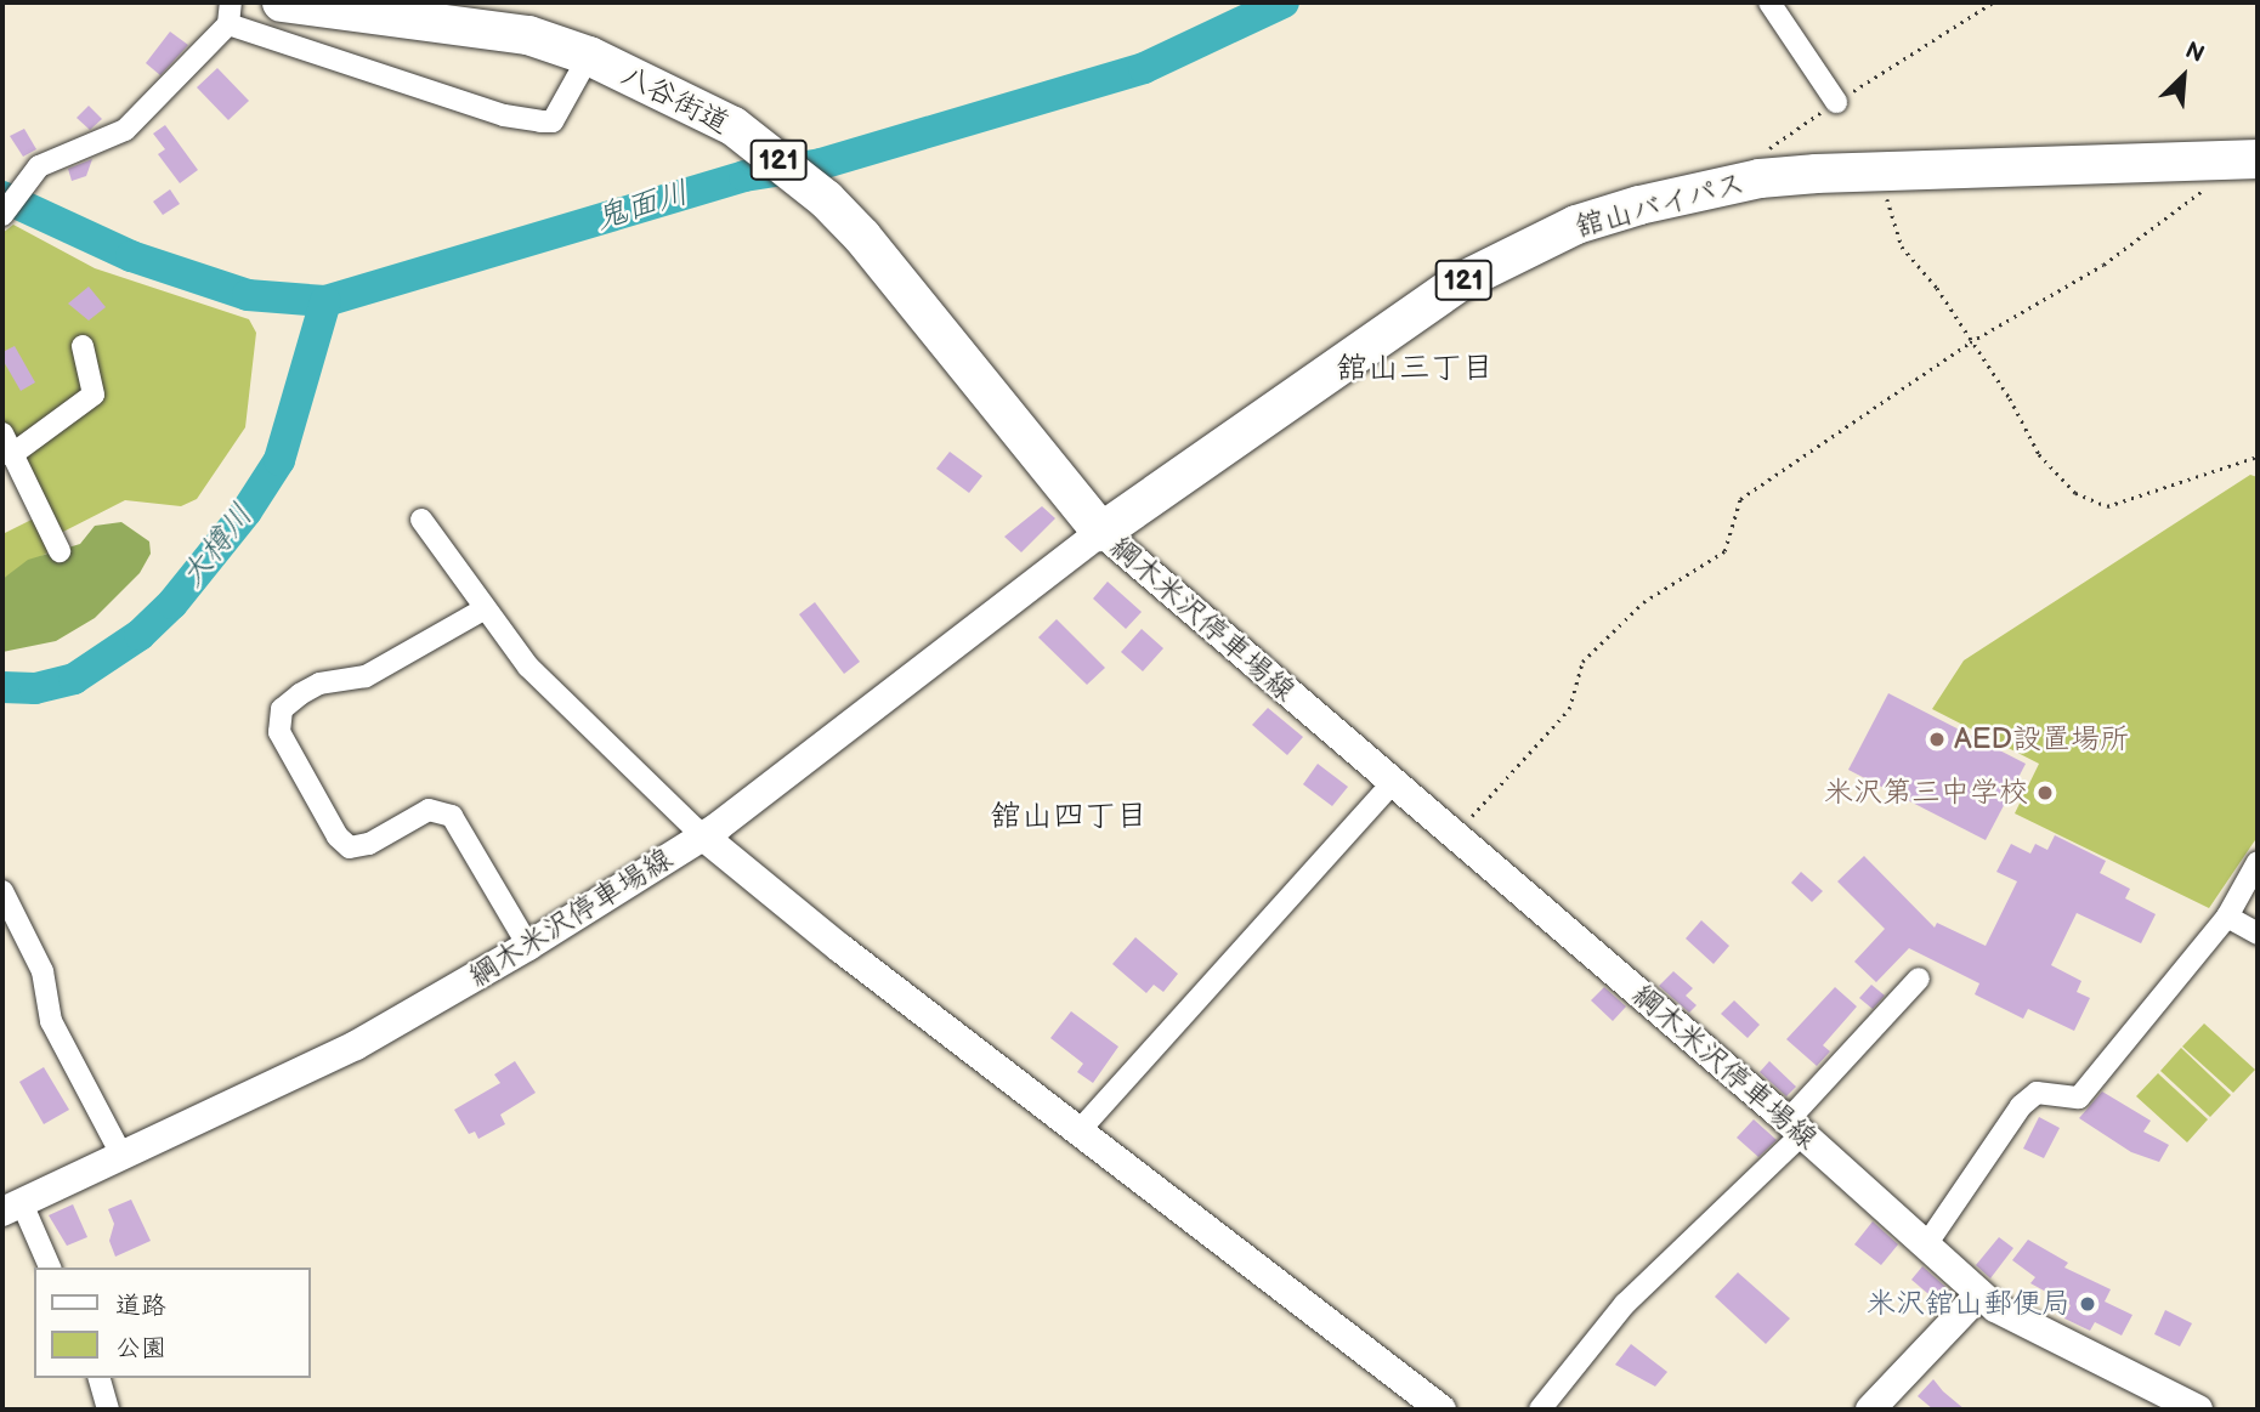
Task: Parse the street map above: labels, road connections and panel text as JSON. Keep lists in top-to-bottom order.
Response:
{
  "streets": {
    "highway": ["八谷街道", "121", "舘山バイパス"],
    "main road": ["綱木米沢停車場線"]
  },
  "crossings": [
    ["八谷街道", "舘山バイパス"],
    ["八谷街道", "綱木米沢停車場線"],
    ["舘山バイパス", "綱木米沢停車場線"]
  ],
  "districts": ["舘山三丁目", "舘山四丁目"],
  "water": ["鬼面川", "大樽川"],
  "places": ["AED設置場所", "米沢第三中学校", "米沢舘山郵便局"],
  "legend": ["道路", "公園"],
  "north": "top right"
}
